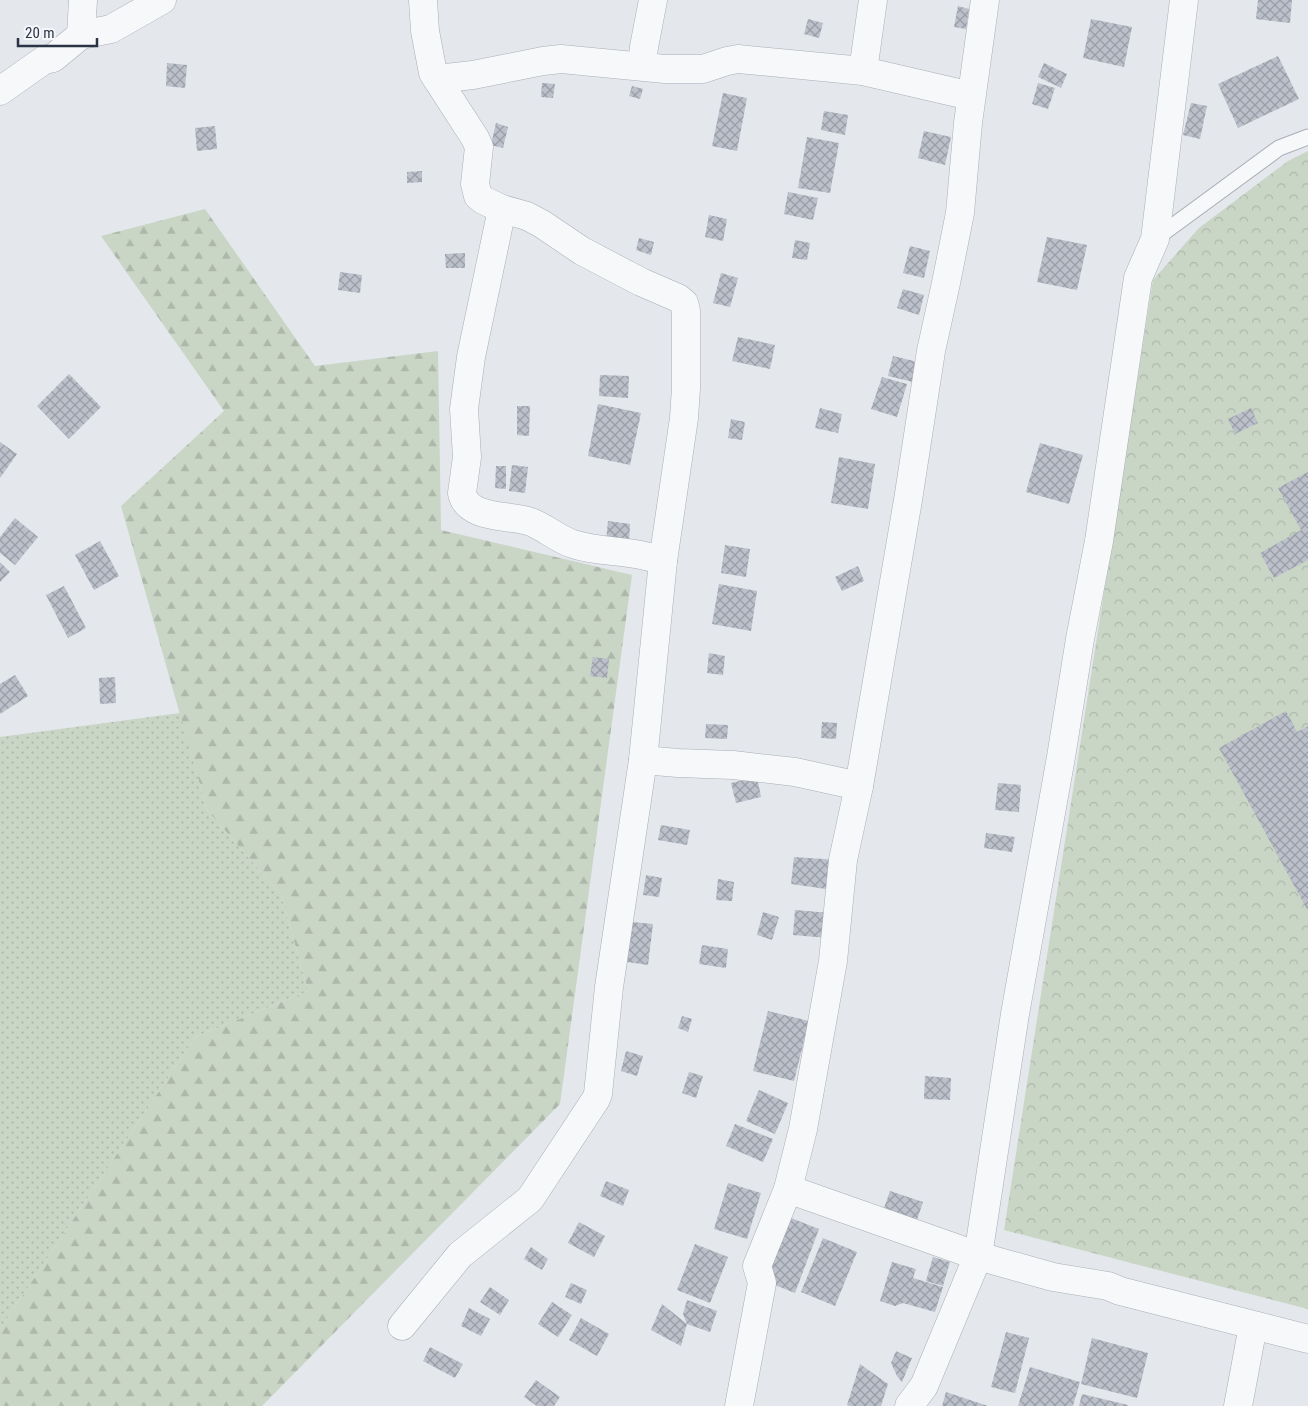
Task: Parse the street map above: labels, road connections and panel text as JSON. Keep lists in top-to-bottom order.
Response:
{
  "scale_bar": "20 m"
}
